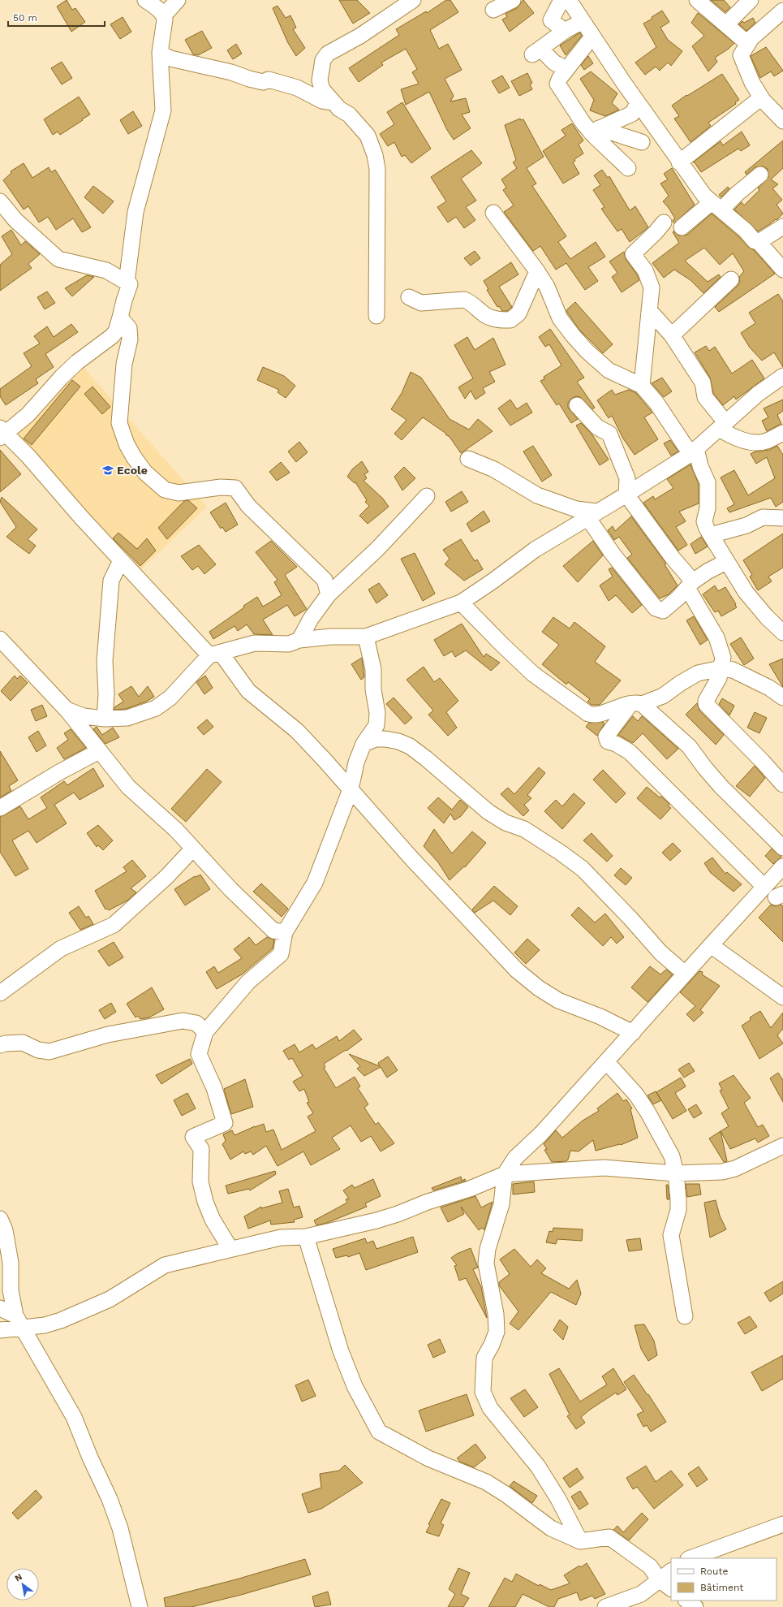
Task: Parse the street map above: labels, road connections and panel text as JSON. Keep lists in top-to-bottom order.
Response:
{
  "places": {
    "school or university": ["Ecole"]
  },
  "legend": ["Route", "Bâtiment"],
  "scale_bar": "50 m",
  "north": "top left"
}
